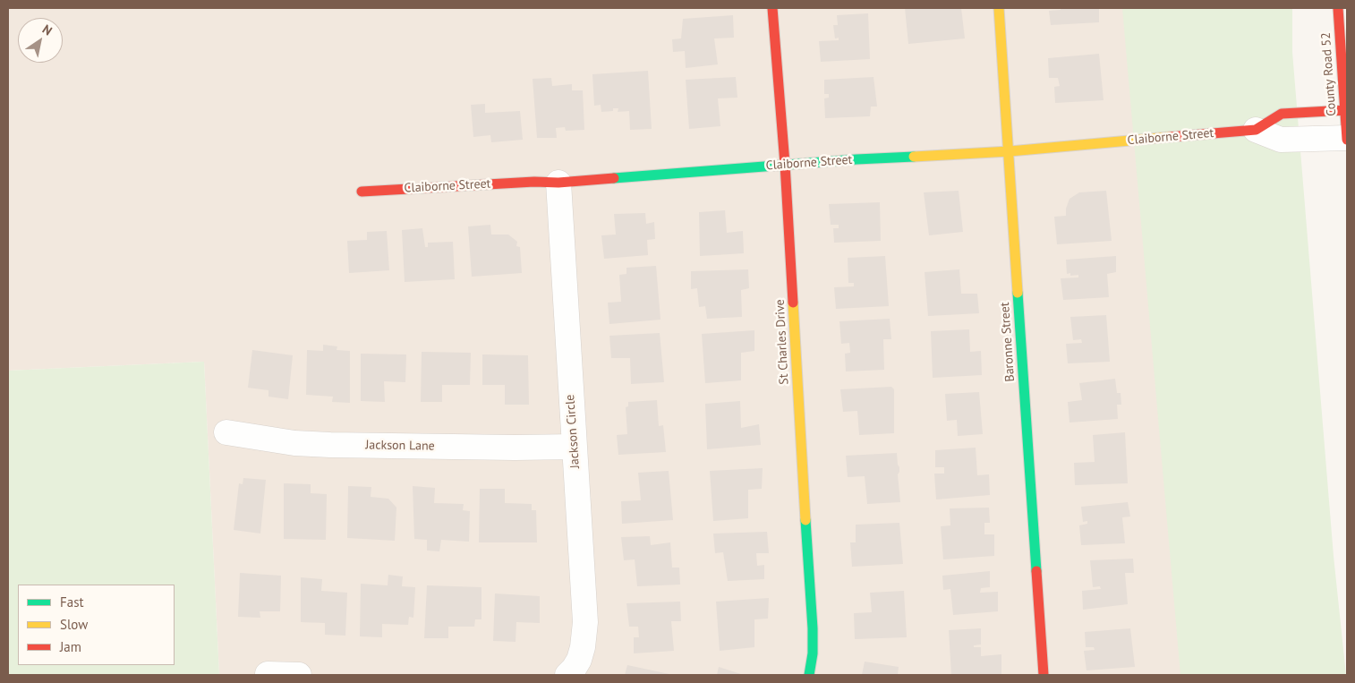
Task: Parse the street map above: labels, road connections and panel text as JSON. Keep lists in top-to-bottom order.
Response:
{
  "streets": {
    "street": [
      "County Road 52",
      "Claiborne Street",
      "St Charles Drive",
      "Baronne Street",
      "Jackson Circle",
      "Jackson Lane"
    ]
  },
  "crossings": [
    ["County Road 52", "Claiborne Street"],
    ["Claiborne Street", "St Charles Drive"],
    ["Claiborne Street", "Baronne Street"],
    ["Claiborne Street", "Jackson Circle"],
    ["Jackson Circle", "Jackson Lane"]
  ],
  "legend": ["Fast", "Slow", "Jam"],
  "north": "top right"
}
